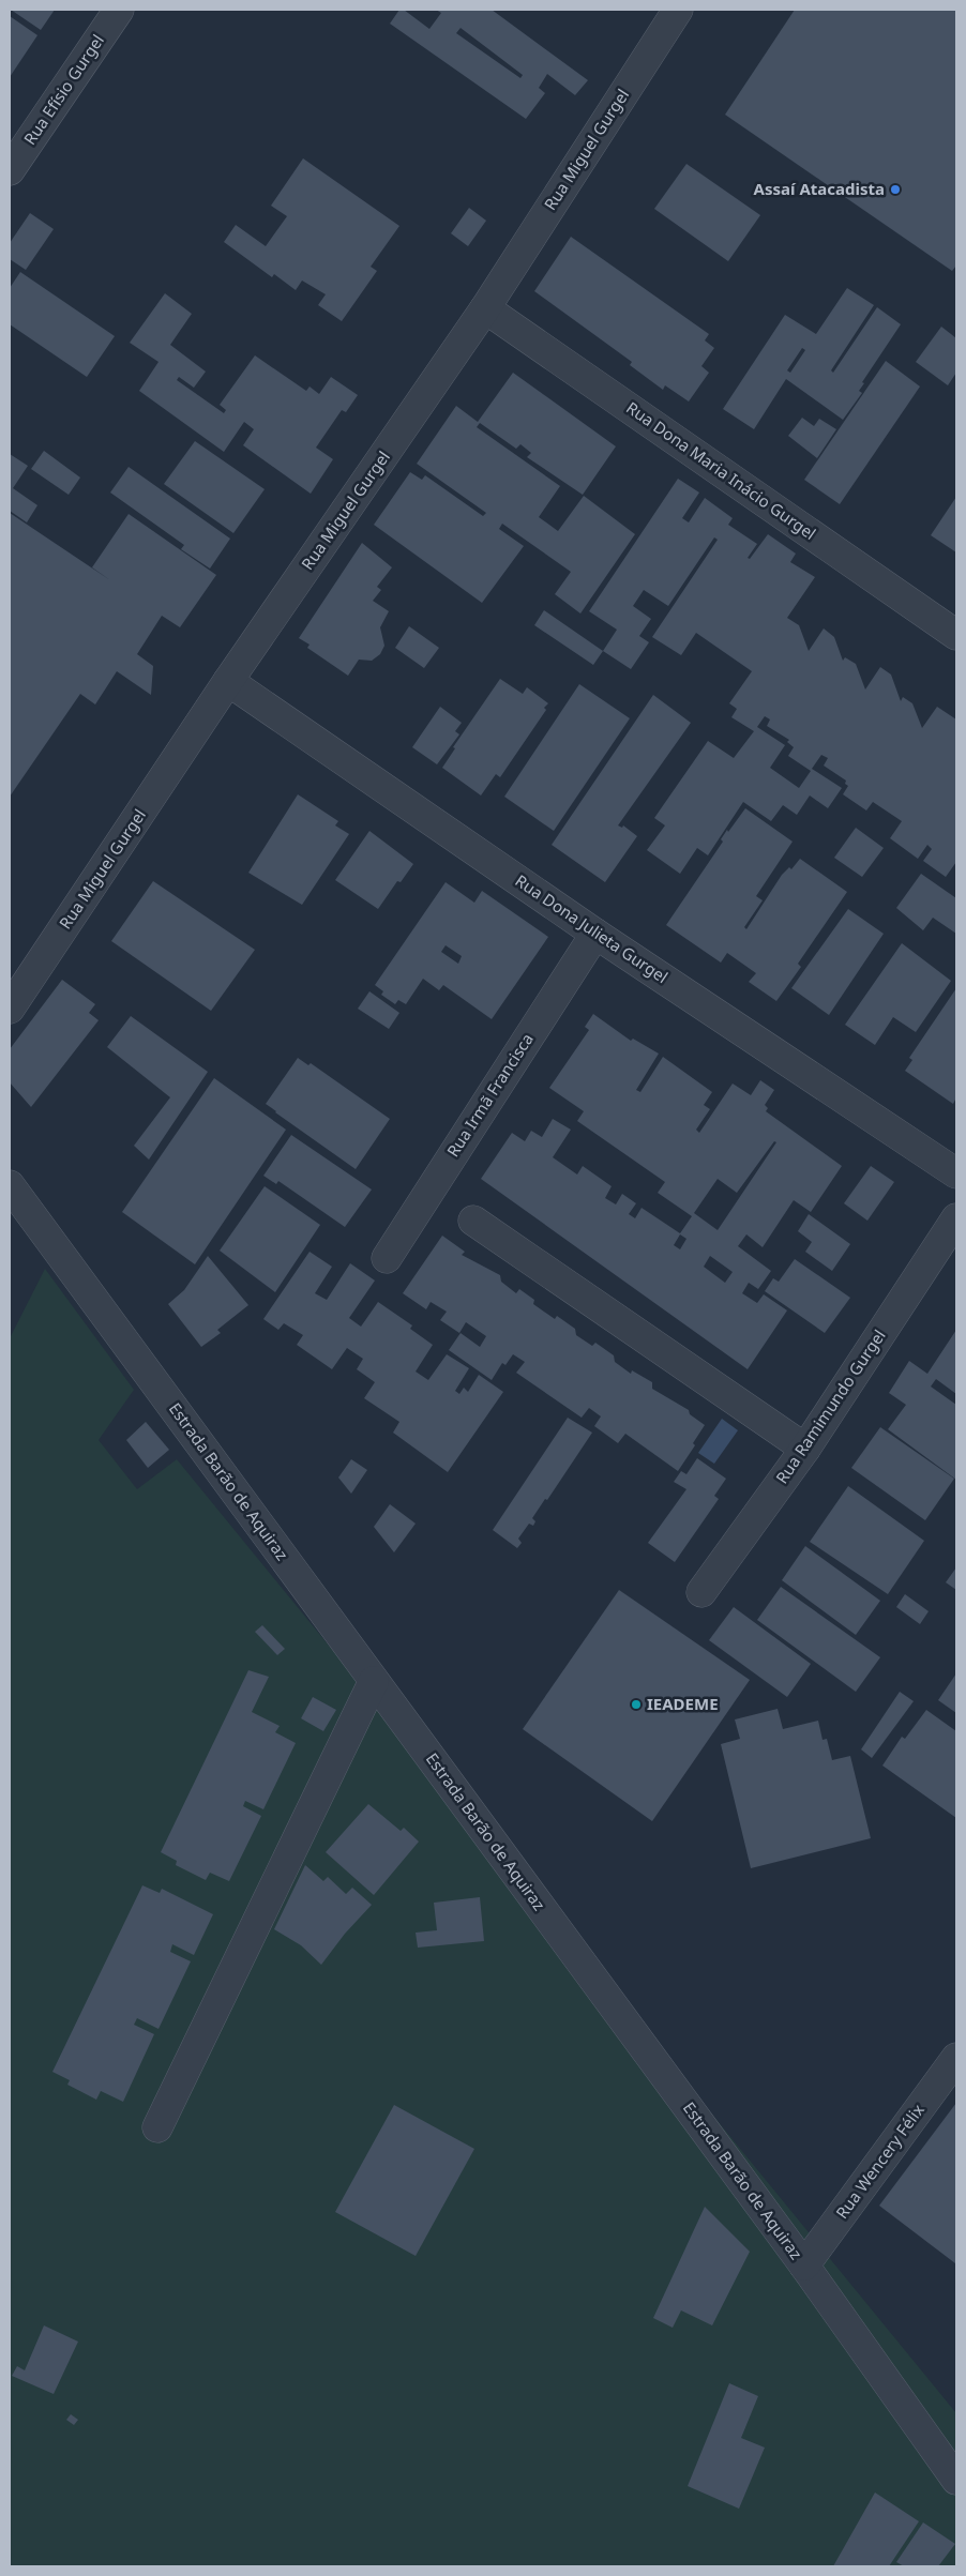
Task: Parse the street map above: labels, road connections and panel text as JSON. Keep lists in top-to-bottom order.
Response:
{
  "streets": {
    "street": [
      "Rua Efísio Gurgel",
      "Rua Miguel Gurgel",
      "Rua Dona Maria Inácio Gurgel",
      "Rua Dona Julieta Gurgel",
      "Rua Irmã Francisca",
      "Rua Ramimundo Gurgel",
      "Estrada Barão de Aquiraz",
      "Rua Wencery Félix"
    ]
  },
  "crossings": [
    ["Rua Miguel Gurgel", "Rua Dona Maria Inácio Gurgel"],
    ["Rua Miguel Gurgel", "Rua Dona Julieta Gurgel"],
    ["Rua Dona Julieta Gurgel", "Rua Irmã Francisca"],
    ["Estrada Barão de Aquiraz", "Rua Wencery Félix"]
  ],
  "places": ["Assaí Atacadista", "IEADEME"]
}
